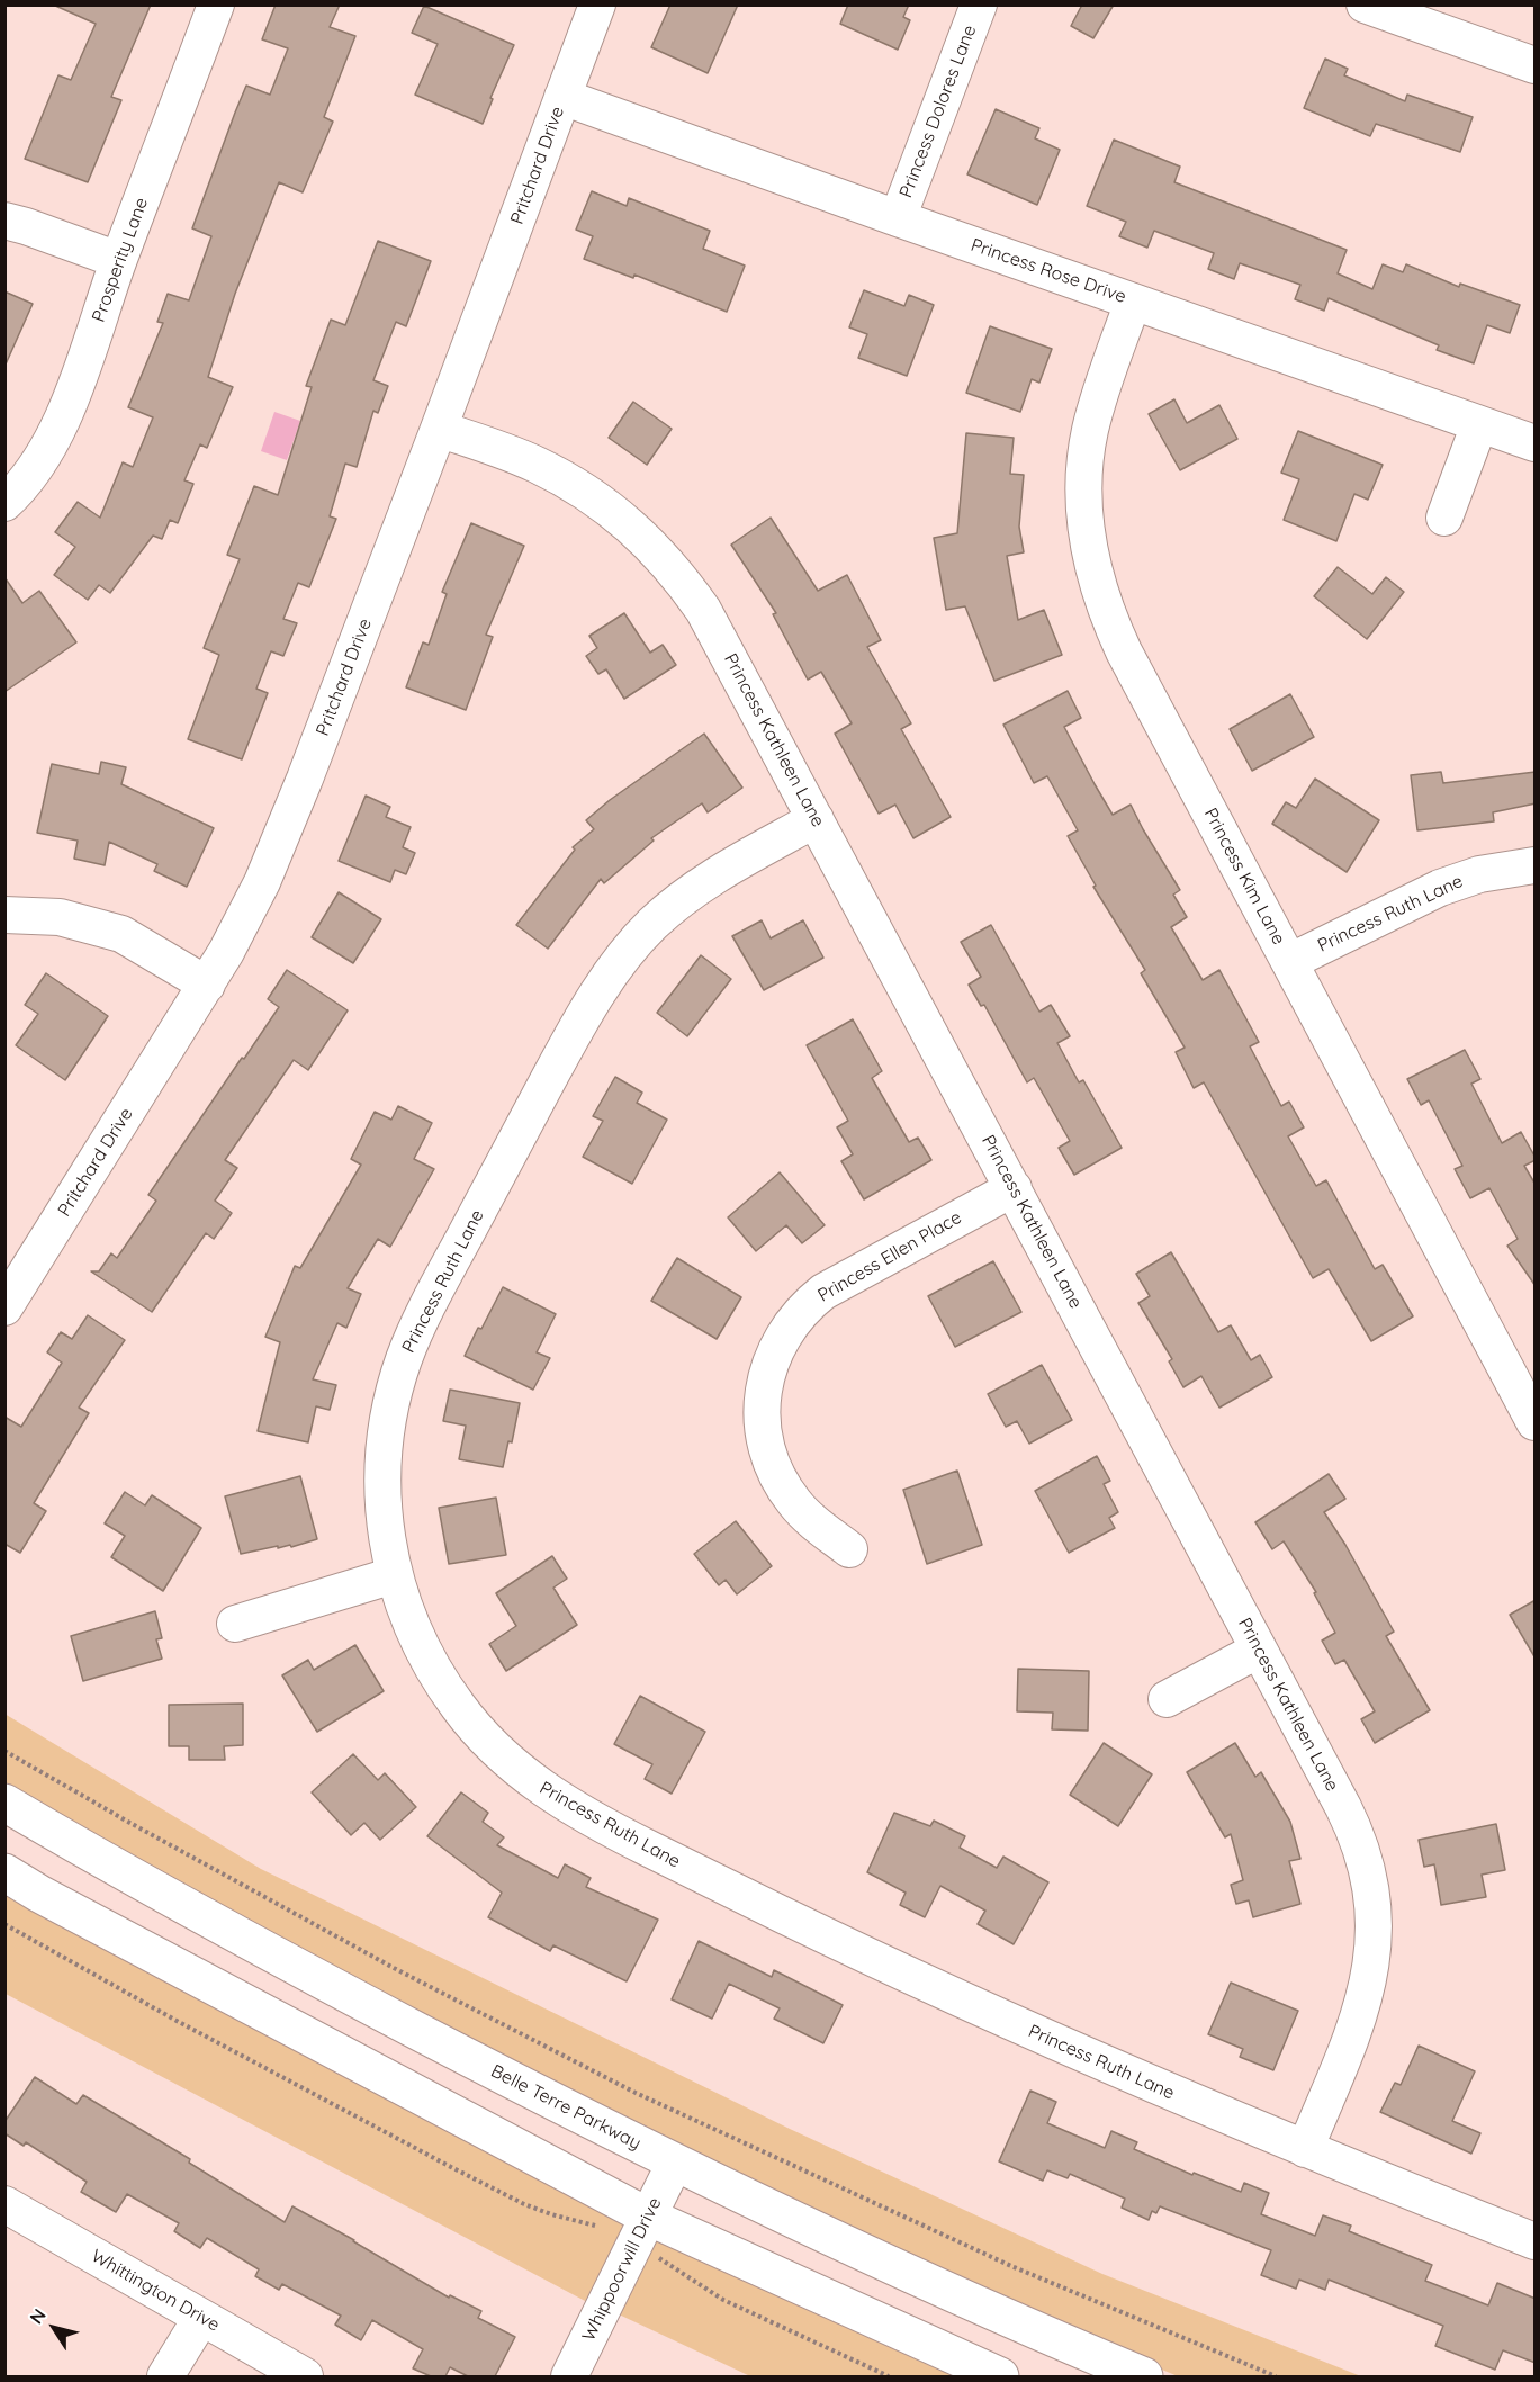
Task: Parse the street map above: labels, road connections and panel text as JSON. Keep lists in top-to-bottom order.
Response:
{
  "streets": {
    "main road": ["Belle Terre Parkway"],
    "street": [
      "Princess Dolores Lane",
      "Pritchard Drive",
      "Prosperity Lane",
      "Princess Rose Drive",
      "Princess Kathleen Lane",
      "Princess Kim Lane",
      "Princess Ruth Lane",
      "Princess Ellen Place",
      "Whippoorwill Drive",
      "Whittington Drive"
    ]
  },
  "crossings": [
    ["Princess Dolores Lane", "Princess Rose Drive"],
    ["Pritchard Drive", "Princess Rose Drive"],
    ["Pritchard Drive", "Princess Kathleen Lane"],
    ["Princess Rose Drive", "Princess Kim Lane"],
    ["Princess Kathleen Lane", "Princess Ruth Lane"],
    ["Princess Kathleen Lane", "Princess Ellen Place"],
    ["Princess Kim Lane", "Princess Ruth Lane"],
    ["Belle Terre Parkway", "Whippoorwill Drive"]
  ],
  "north": "top left"
}
